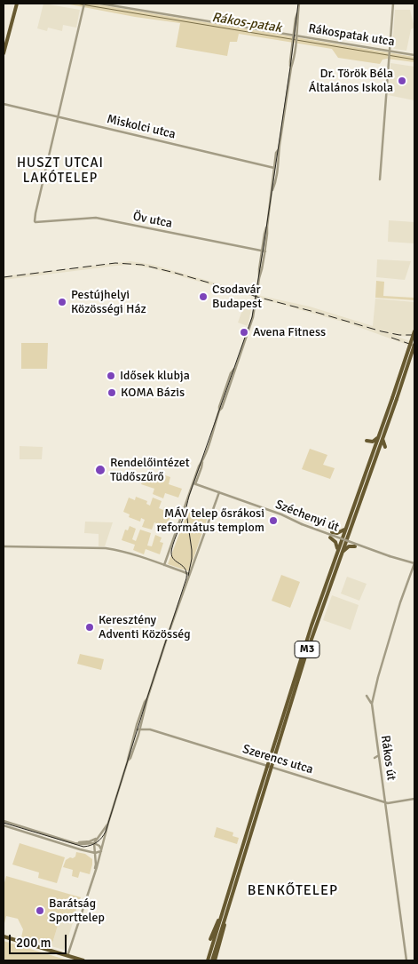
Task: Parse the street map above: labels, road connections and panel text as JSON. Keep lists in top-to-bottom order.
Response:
{
  "streets": {
    "main road": ["M3"],
    "street": [
      "Rákospatak utca",
      "Miskolci utca",
      "Öv utca",
      "Széchenyi út",
      "Rákos út",
      "Szerencs utca"
    ]
  },
  "crossings": [
    ["Miskolci utca", "Öv utca"],
    ["Széchenyi út", "Rákos út"],
    ["M3", "Szerencs utca"],
    ["Rákos út", "Szerencs utca"]
  ],
  "districts": ["HUSZT UTCAI LAKÓTELEP", "BENKŐTELEP"],
  "water": ["Rákos-patak"],
  "places": [
    "Dr. Török Béla Általános Iskola",
    "Csodavár Budapest",
    "Pestújhelyi Közösségi Ház",
    "Avena Fitness",
    "Idősek klubja",
    "KOMA Bázis",
    "Rendelőintézet Tüdőszűrő",
    "MÁV telep ősrákosi református templom",
    "Keresztény Adventi Közösség",
    "Barátság Sporttelep"
  ],
  "scale_bar": "200 m"
}
